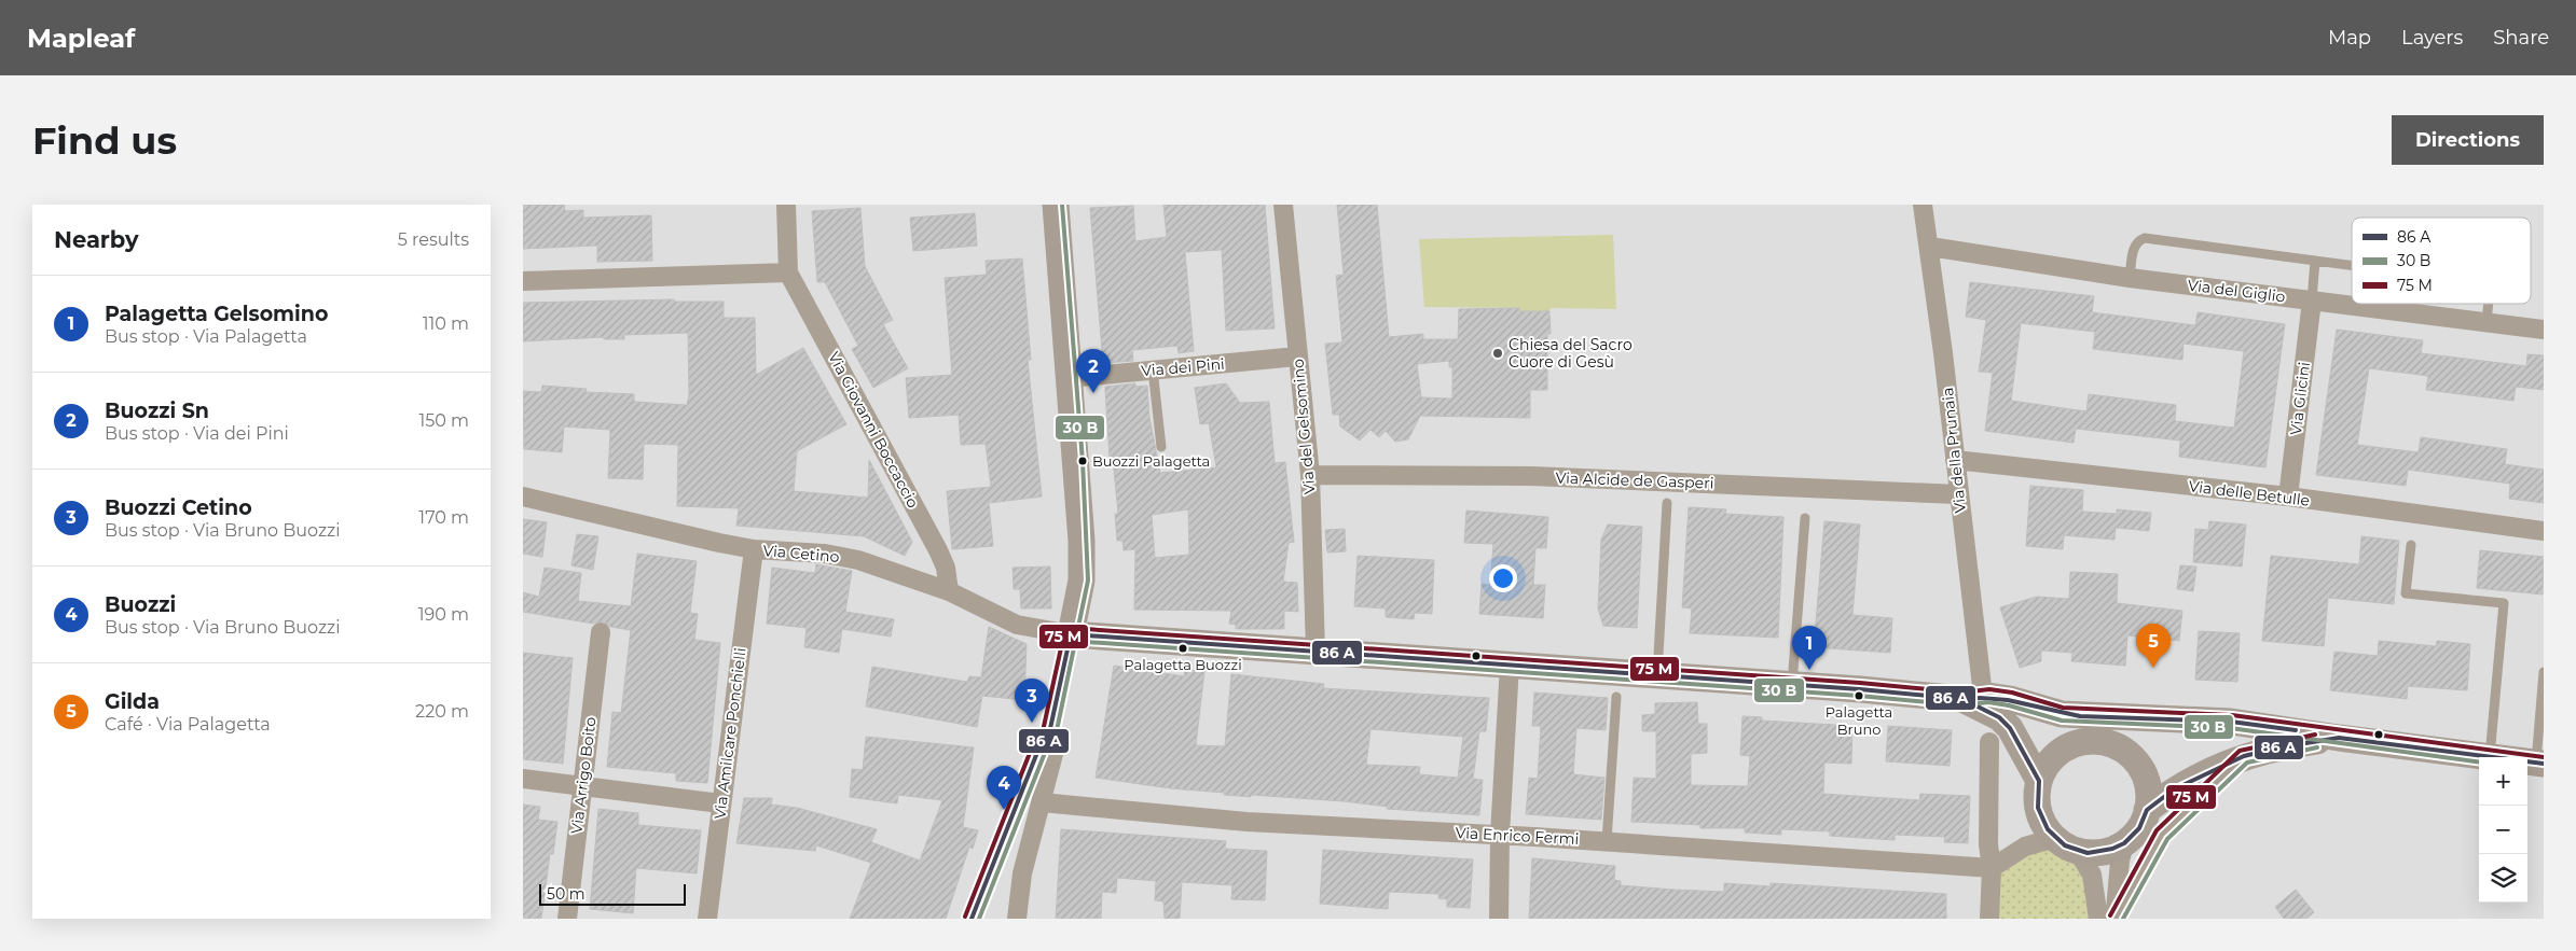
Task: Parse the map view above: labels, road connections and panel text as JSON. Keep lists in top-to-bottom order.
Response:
{
  "streets": {
    "street": [
      "Via del Giglio",
      "Via dei Pini",
      "Via Glicini",
      "Via del Gelsomino",
      "Via Giovanni Boccaccio",
      "Via della Prunaia",
      "Via Alcide de Gasperi",
      "Via delle Betulle",
      "Via Cetino",
      "Via Amilcare Ponchielli",
      "Via Arrigo Boito",
      "Via Enrico Fermi"
    ]
  },
  "crossings": [
    ["Via del Giglio", "Via Glicini"],
    ["Via del Giglio", "Via della Prunaia"],
    ["Via dei Pini", "Via del Gelsomino"],
    ["Via Glicini", "Via delle Betulle"],
    ["Via del Gelsomino", "Via Alcide de Gasperi"],
    ["Via Giovanni Boccaccio", "Via Cetino"],
    ["Via della Prunaia", "Via Alcide de Gasperi"],
    ["Via della Prunaia", "Via delle Betulle"],
    ["Via Cetino", "Via Amilcare Ponchielli"]
  ],
  "places": [
    "Chiesa del Sacro Cuore di Gesù",
    "Buozzi Palagetta",
    "Palagetta Buozzi",
    "Palagetta Bruno"
  ],
  "legend": ["86 A", "30 B", "75 M"],
  "scale_bar": "50 m",
  "page": {
    "header": "Mapleaf",
    "nav": ["Map", "Layers", "Share"],
    "buttons": "Directions",
    "title": "Find us",
    "heading": ["Nearby", "5 results"],
    "list": [
      {
        "mark": "1",
        "name": "Palagetta Gelsomino",
        "note": "Bus stop · Via Palagetta",
        "value": "110 m"
      },
      {
        "mark": "2",
        "name": "Buozzi Sn",
        "note": "Bus stop · Via dei Pini",
        "value": "150 m"
      },
      {
        "mark": "3",
        "name": "Buozzi Cetino",
        "note": "Bus stop · Via Bruno Buozzi",
        "value": "170 m"
      },
      {
        "mark": "4",
        "name": "Buozzi",
        "note": "Bus stop · Via Bruno Buozzi",
        "value": "190 m"
      },
      {
        "mark": "5",
        "name": "Gilda",
        "note": "Café · Via Palagetta",
        "value": "220 m"
      }
    ],
    "pins": [
      "2",
      "5",
      "1",
      "3",
      "4"
    ],
    "map_buttons": ["+", "−"],
    "scale": "50 m"
  }
}
